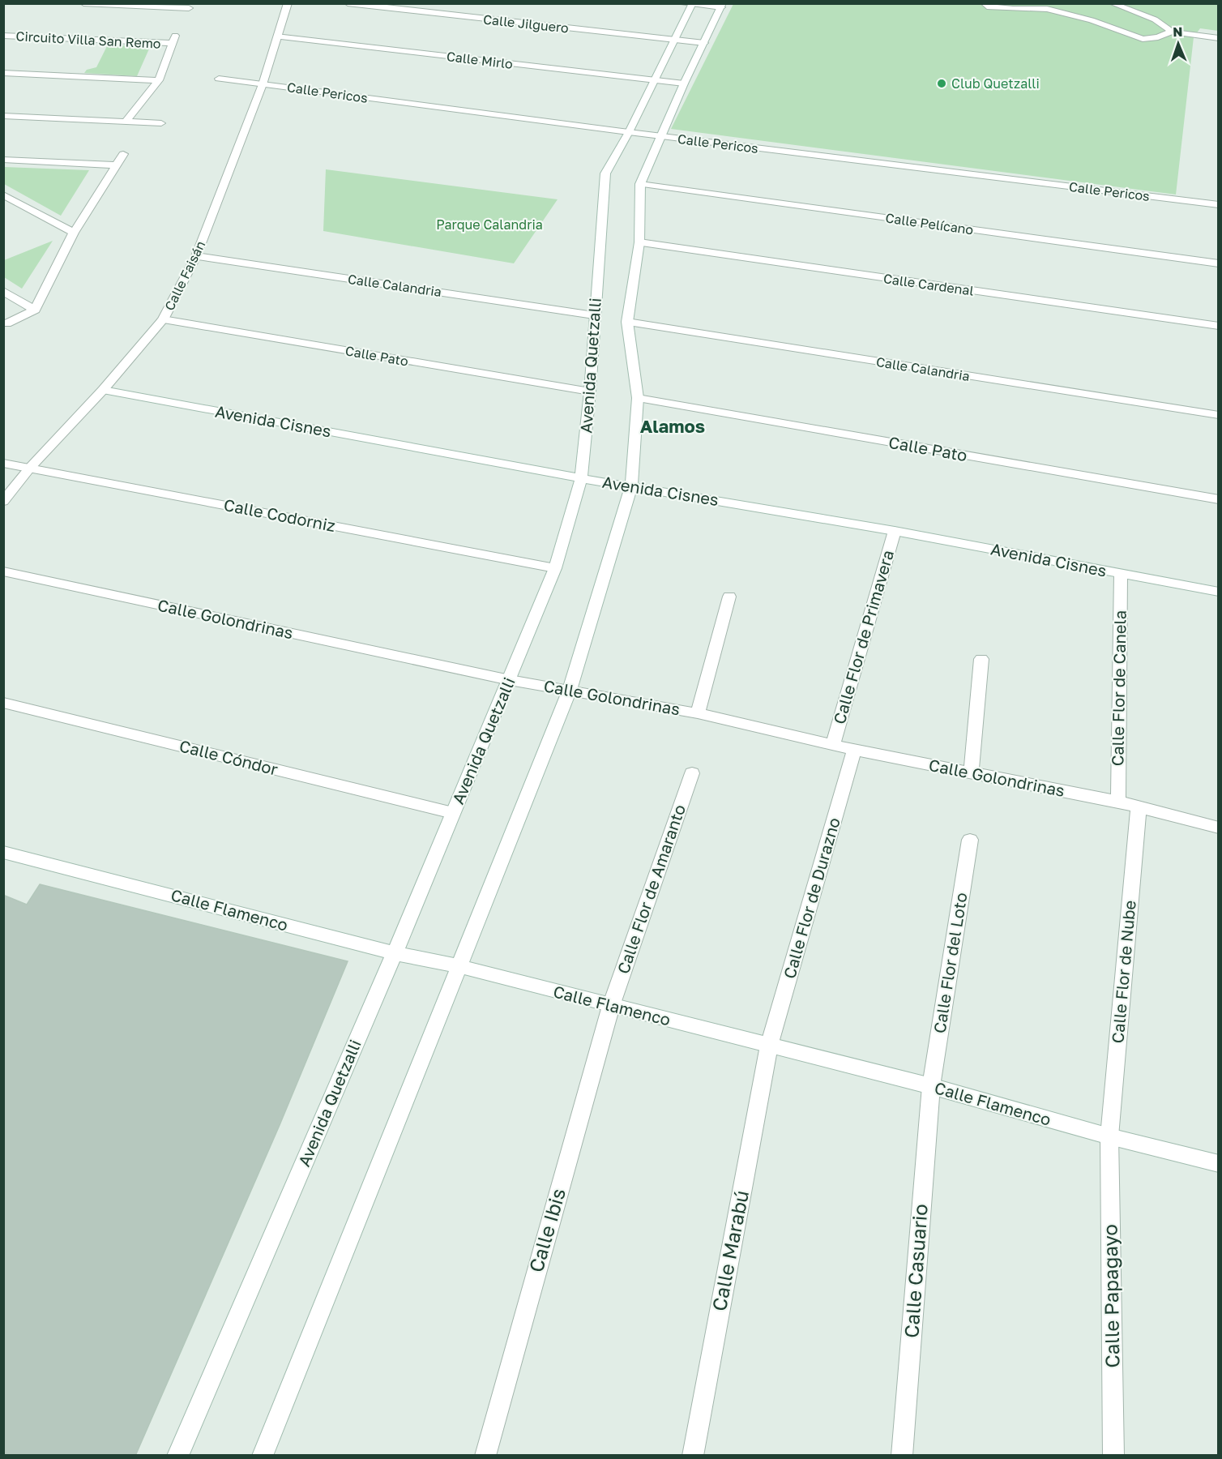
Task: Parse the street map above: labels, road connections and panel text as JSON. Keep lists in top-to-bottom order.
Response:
{
  "streets": {
    "street": [
      "Calle Jilguero",
      "Circuito Villa San Remo",
      "Calle Mirlo",
      "Calle Pericos",
      "Calle Pelícano",
      "Calle Faisán",
      "Calle Cardenal",
      "Calle Calandria",
      "Calle Pato",
      "Avenida Quetzalli",
      "Avenida Cisnes",
      "Calle Codorniz",
      "Calle Golondrinas",
      "Calle Flor de Primavera",
      "Calle Flor de Canela",
      "Calle Cóndor",
      "Calle Flor de Amaranto",
      "Calle Flor de Durazno",
      "Calle Flamenco",
      "Calle Flor del Loto",
      "Calle Flor de Nube",
      "Calle Ibis",
      "Calle Marabú",
      "Calle Casuario",
      "Calle Papagayo"
    ]
  },
  "crossings": [
    ["Calle Jilguero", "Avenida Quetzalli"],
    ["Calle Mirlo", "Calle Faisán"],
    ["Calle Mirlo", "Avenida Quetzalli"],
    ["Calle Pericos", "Calle Faisán"],
    ["Calle Pericos", "Avenida Quetzalli"],
    ["Calle Pelícano", "Avenida Quetzalli"],
    ["Calle Faisán", "Calle Calandria"],
    ["Calle Faisán", "Calle Pato"],
    ["Calle Faisán", "Avenida Cisnes"],
    ["Calle Faisán", "Calle Codorniz"],
    ["Calle Cardenal", "Avenida Quetzalli"],
    ["Calle Calandria", "Avenida Quetzalli"],
    ["Calle Pato", "Avenida Quetzalli"],
    ["Avenida Quetzalli", "Avenida Cisnes"],
    ["Avenida Quetzalli", "Calle Codorniz"],
    ["Avenida Quetzalli", "Calle Golondrinas"],
    ["Avenida Quetzalli", "Calle Cóndor"],
    ["Avenida Quetzalli", "Calle Flamenco"],
    ["Avenida Cisnes", "Calle Flor de Primavera"],
    ["Avenida Cisnes", "Calle Flor de Canela"],
    ["Calle Golondrinas", "Calle Flor de Primavera"],
    ["Calle Golondrinas", "Calle Flor de Canela"],
    ["Calle Golondrinas", "Calle Flor de Durazno"],
    ["Calle Golondrinas", "Calle Flor de Nube"],
    ["Calle Flor de Amaranto", "Calle Flamenco"],
    ["Calle Flor de Amaranto", "Calle Ibis"],
    ["Calle Flor de Durazno", "Calle Flamenco"],
    ["Calle Flor de Durazno", "Calle Marabú"],
    ["Calle Flamenco", "Calle Flor del Loto"],
    ["Calle Flamenco", "Calle Flor de Nube"],
    ["Calle Flamenco", "Calle Ibis"],
    ["Calle Flamenco", "Calle Marabú"],
    ["Calle Flamenco", "Calle Casuario"],
    ["Calle Flamenco", "Calle Papagayo"],
    ["Calle Flor del Loto", "Calle Casuario"],
    ["Calle Flor de Nube", "Calle Papagayo"]
  ],
  "districts": ["Alamos"],
  "parks": ["Parque Calandria"],
  "places": ["Club Quetzalli"],
  "north": "top"
}
